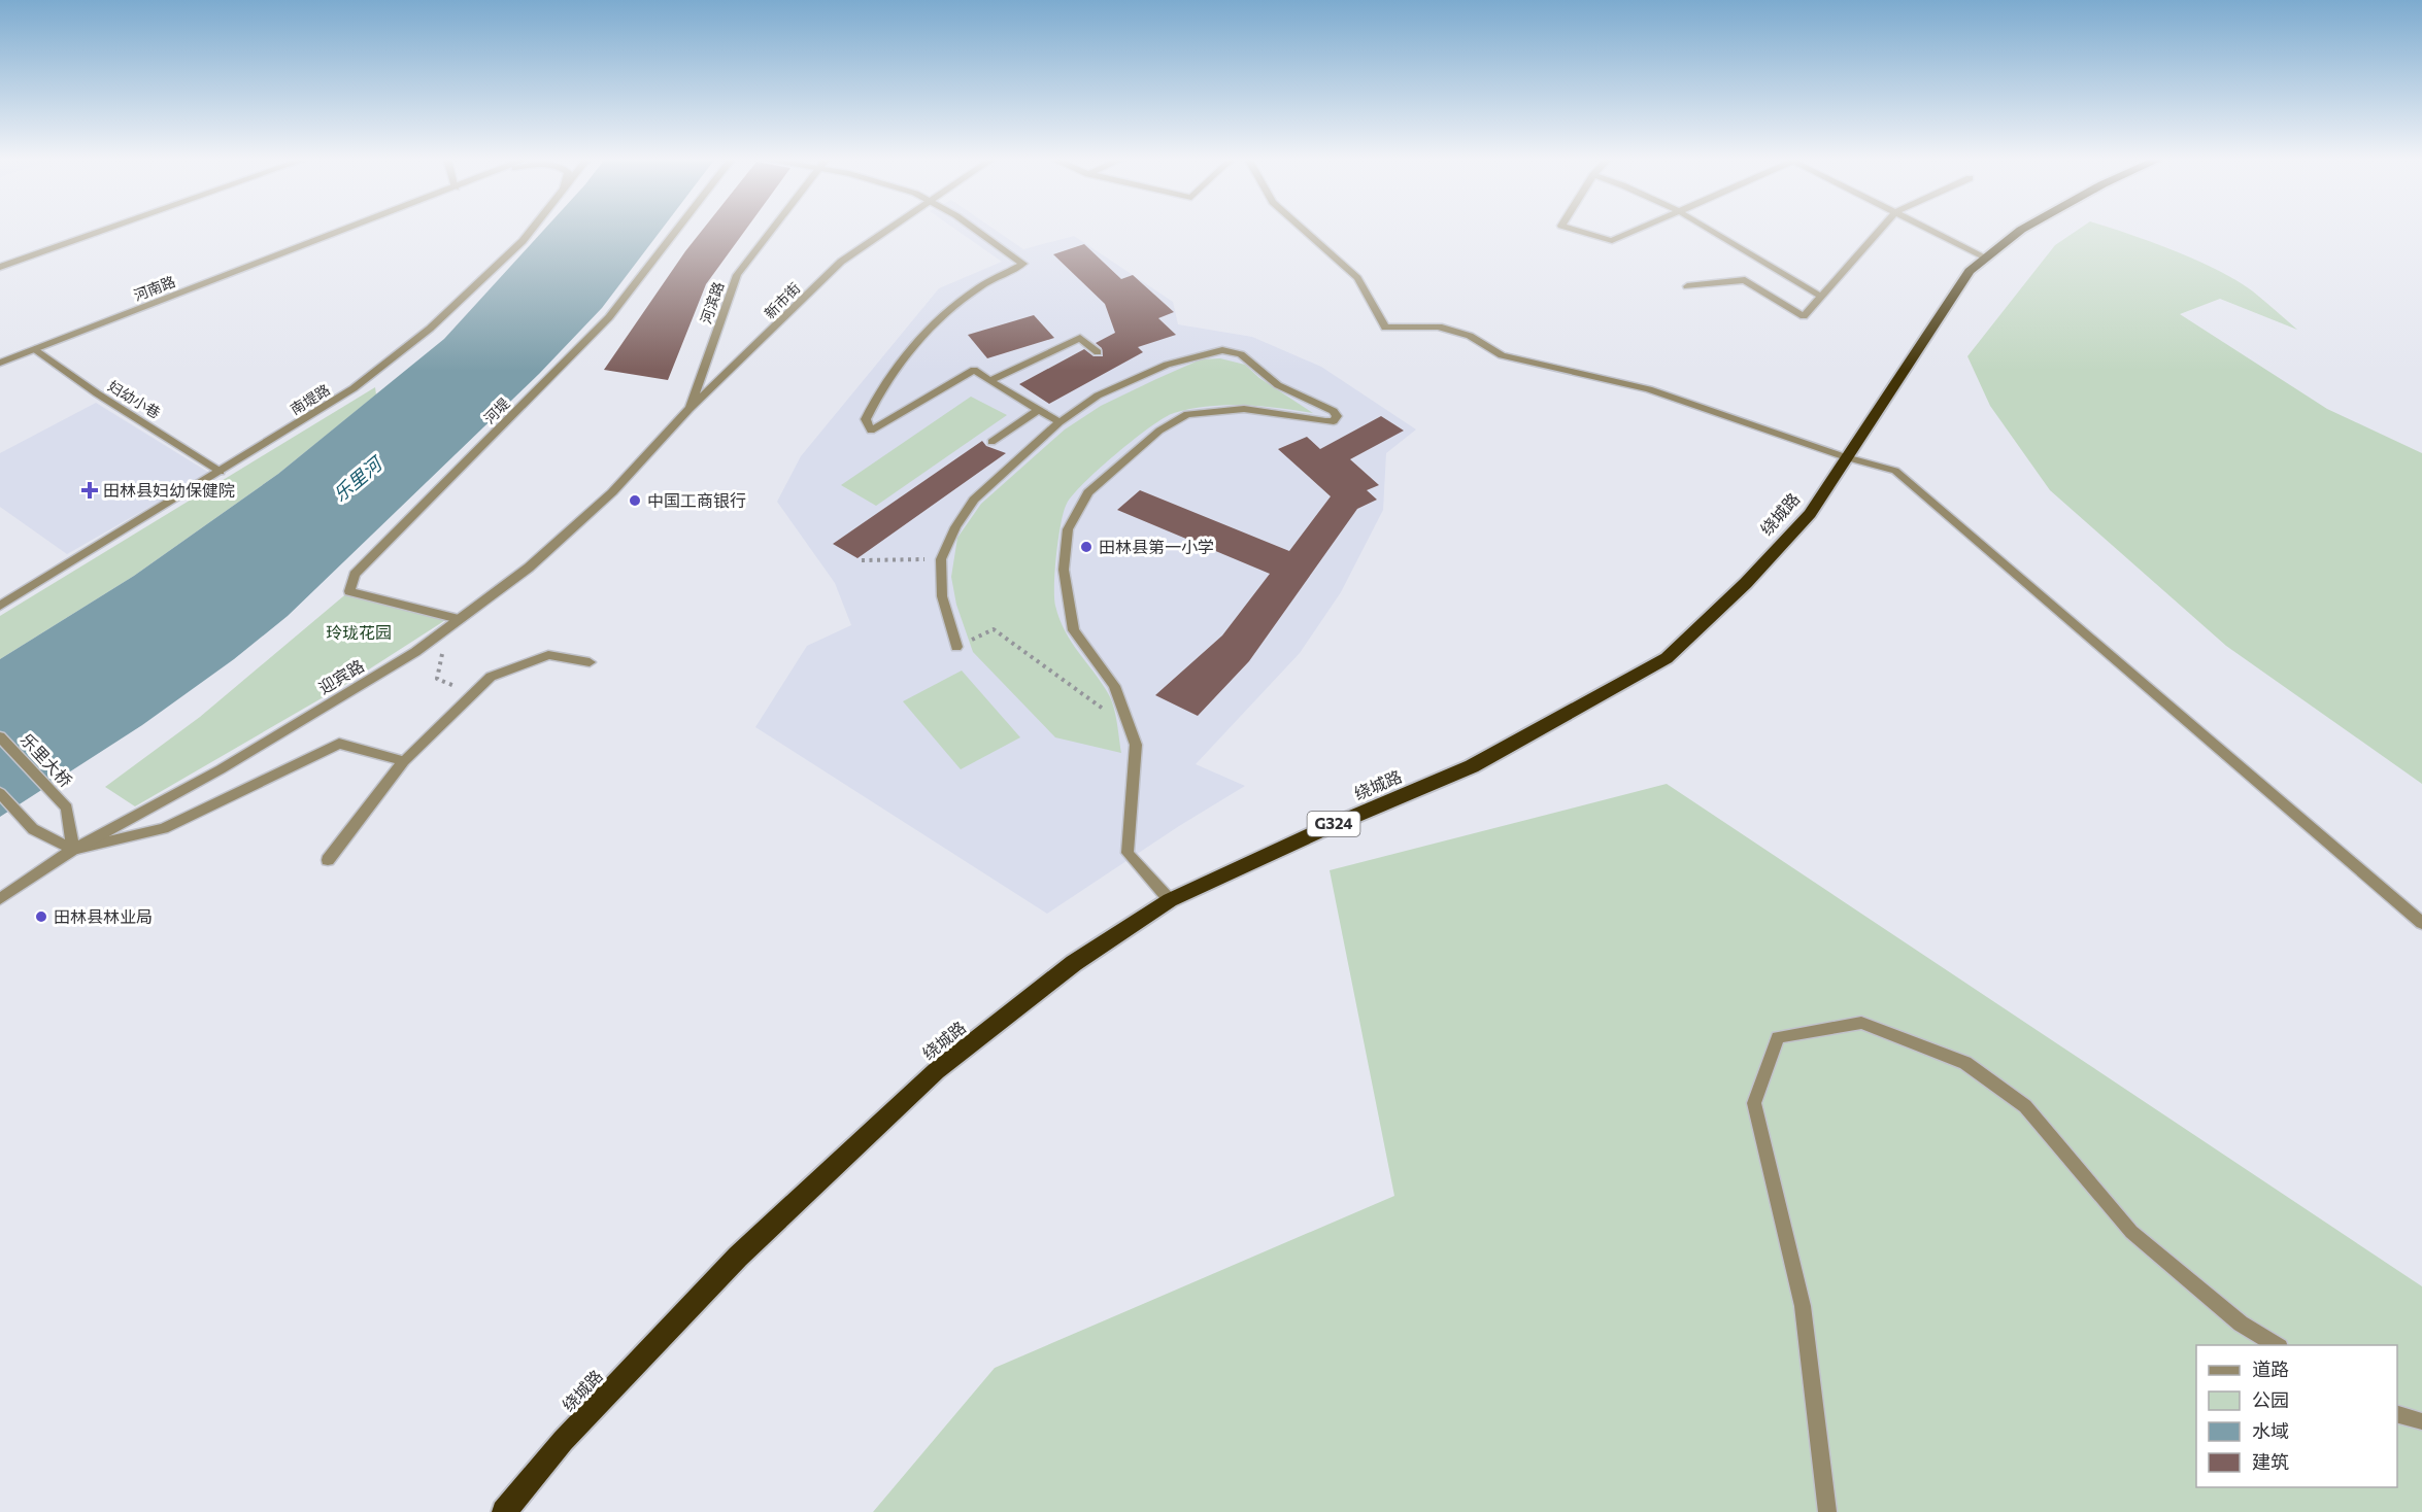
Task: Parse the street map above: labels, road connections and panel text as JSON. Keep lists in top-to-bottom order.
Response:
{
  "streets": {
    "highway": ["绕城路", "G324"],
    "street": [
      "河南路",
      "新市街",
      "河滨路",
      "妇幼小巷",
      "南堤路",
      "河堤",
      "迎宾路",
      "乐里大桥"
    ]
  },
  "crossings": [
    ["河南路", "妇幼小巷"],
    ["新市街", "河滨路"],
    ["新市街", "迎宾路"],
    ["河滨路", "迎宾路"],
    ["妇幼小巷", "南堤路"],
    ["河堤", "迎宾路"],
    ["迎宾路", "乐里大桥"]
  ],
  "water": ["乐里河"],
  "parks": ["玲珑花园"],
  "places": {
    "health": ["田林县妇幼保健院"],
    "other": ["中国工商银行", "田林县第一小学", "田林县林业局"]
  },
  "legend": [
    "道路",
    "公园",
    "水域",
    "建筑"
  ]
}
